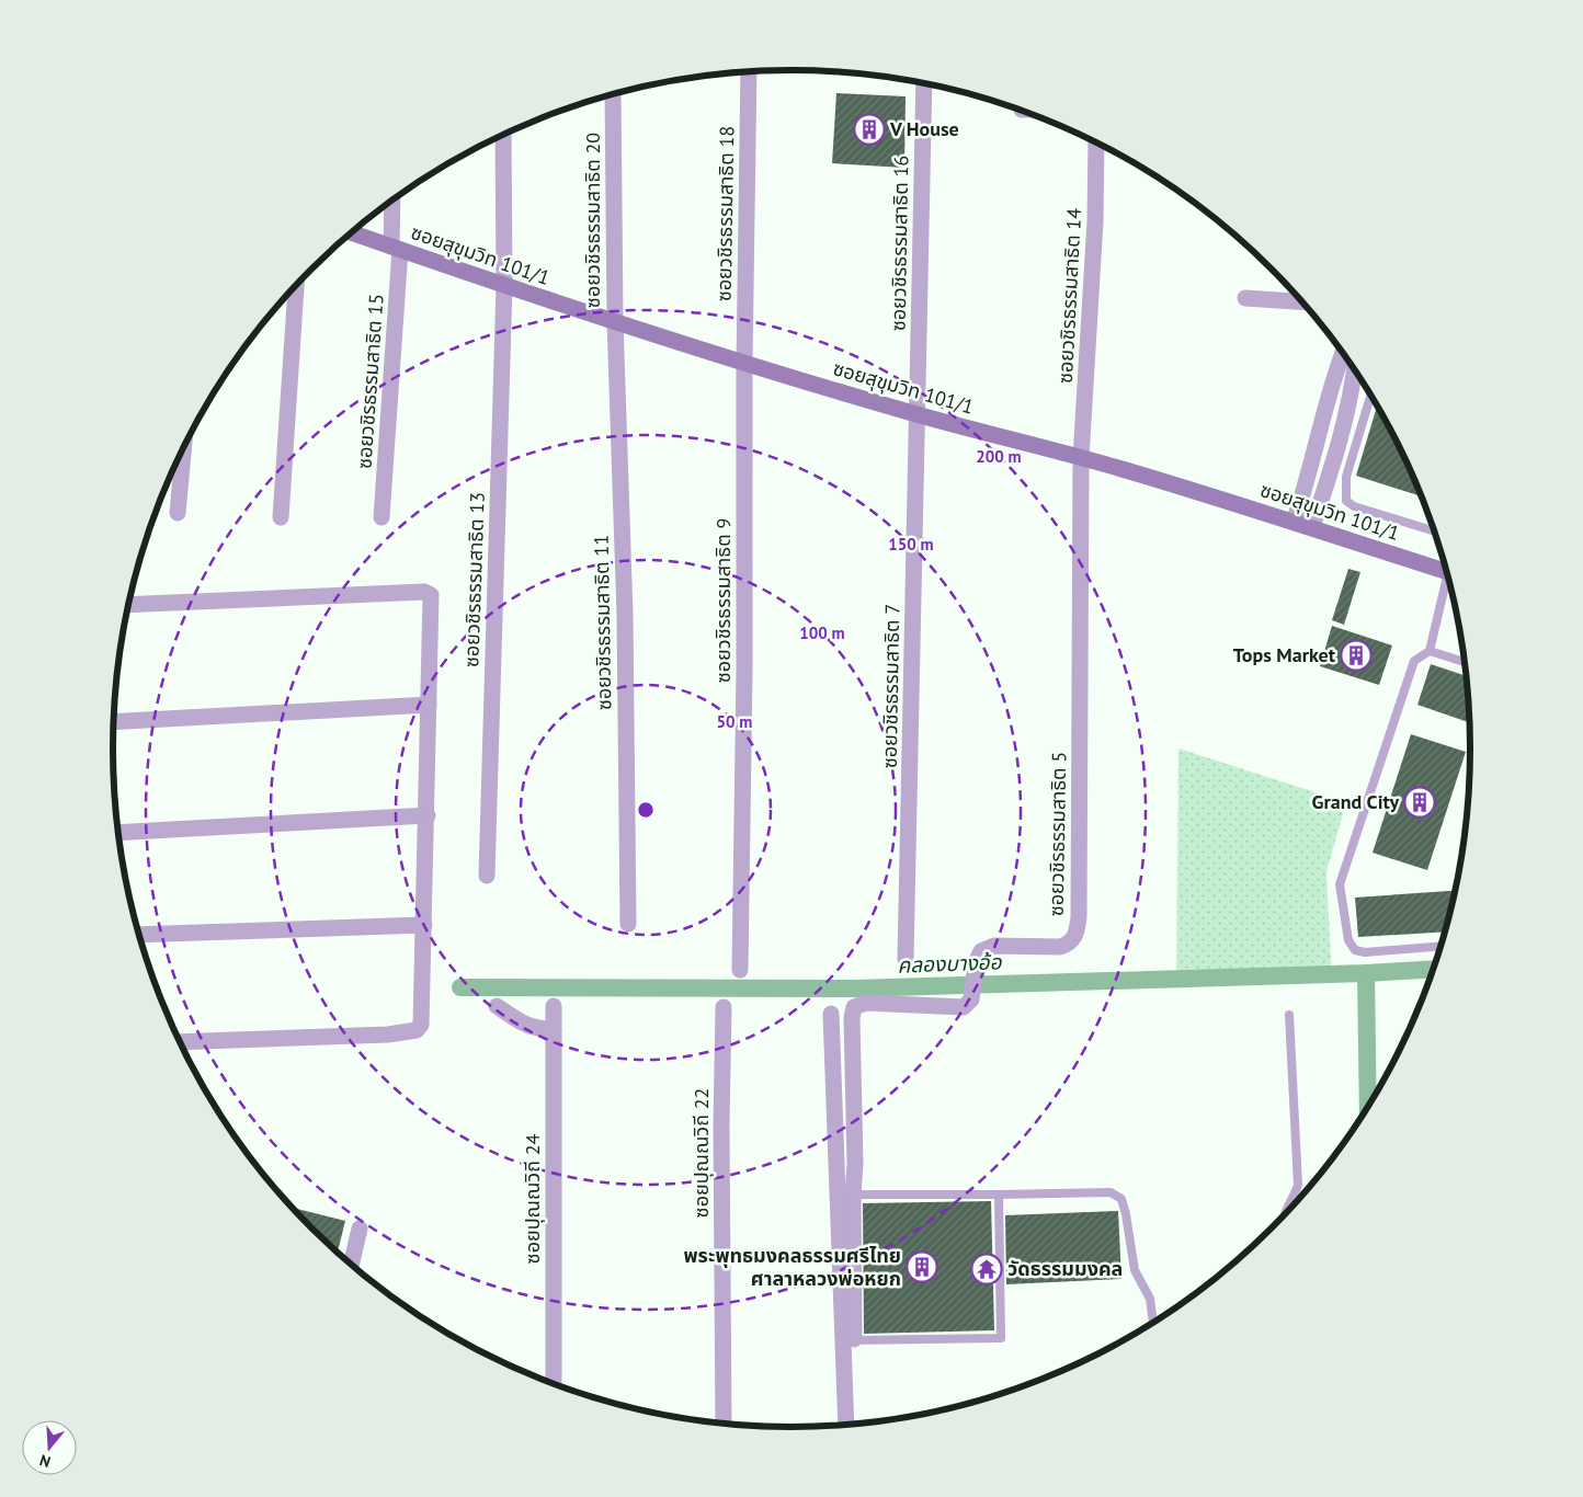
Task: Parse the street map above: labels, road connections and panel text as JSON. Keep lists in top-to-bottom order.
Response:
{
  "streets": {
    "street": [
      "ซอยวชิรธรรมสาธิต 18",
      "ซอยวชิรธรรมสาธิต 20",
      "ซอยวชิรธรรมสาธิต 16",
      "ซอยสุขุมวิท 101/1",
      "ซอยวชิรธรรมสาธิต 14",
      "ซอยวชิรธรรมสาธิต 15",
      "ซอยวชิรธรรมสาธิต 13",
      "ซอยวชิรธรรมสาธิต 9",
      "ซอยวชิรธรรมสาธิต 11",
      "ซอยวชิรธรรมสาธิต 7",
      "ซอยวชิรธรรมสาธิต 5",
      "ซอยปุณณวิถี 22",
      "ซอยปุณณวิถี 24"
    ]
  },
  "crossings": [
    ["ซอยวชิรธรรมสาธิต 18", "ซอยสุขุมวิท 101/1"],
    ["ซอยวชิรธรรมสาธิต 18", "ซอยวชิรธรรมสาธิต 9"],
    ["ซอยวชิรธรรมสาธิต 20", "ซอยสุขุมวิท 101/1"],
    ["ซอยวชิรธรรมสาธิต 20", "ซอยวชิรธรรมสาธิต 11"],
    ["ซอยวชิรธรรมสาธิต 16", "ซอยสุขุมวิท 101/1"],
    ["ซอยวชิรธรรมสาธิต 16", "ซอยวชิรธรรมสาธิต 7"],
    ["ซอยสุขุมวิท 101/1", "ซอยวชิรธรรมสาธิต 14"],
    ["ซอยสุขุมวิท 101/1", "ซอยวชิรธรรมสาธิต 15"],
    ["ซอยสุขุมวิท 101/1", "ซอยวชิรธรรมสาธิต 13"],
    ["ซอยสุขุมวิท 101/1", "ซอยวชิรธรรมสาธิต 9"],
    ["ซอยสุขุมวิท 101/1", "ซอยวชิรธรรมสาธิต 11"],
    ["ซอยสุขุมวิท 101/1", "ซอยวชิรธรรมสาธิต 7"],
    ["ซอยสุขุมวิท 101/1", "ซอยวชิรธรรมสาธิต 5"],
    ["ซอยวชิรธรรมสาธิต 14", "ซอยวชิรธรรมสาธิต 5"]
  ],
  "water": ["คลองบางอ้อ"],
  "places": {
    "building": [
      "V House",
      "Tops Market",
      "Grand City",
      "พระพุทธมงคลธรรมศรีไทย ศาลาหลวงพ่อหยก"
    ],
    "temple": ["วัดธรรมมงคล"]
  },
  "north": "bottom",
  "rings": [
    "200 m",
    "150 m",
    "100 m",
    "50 m"
  ]
}
